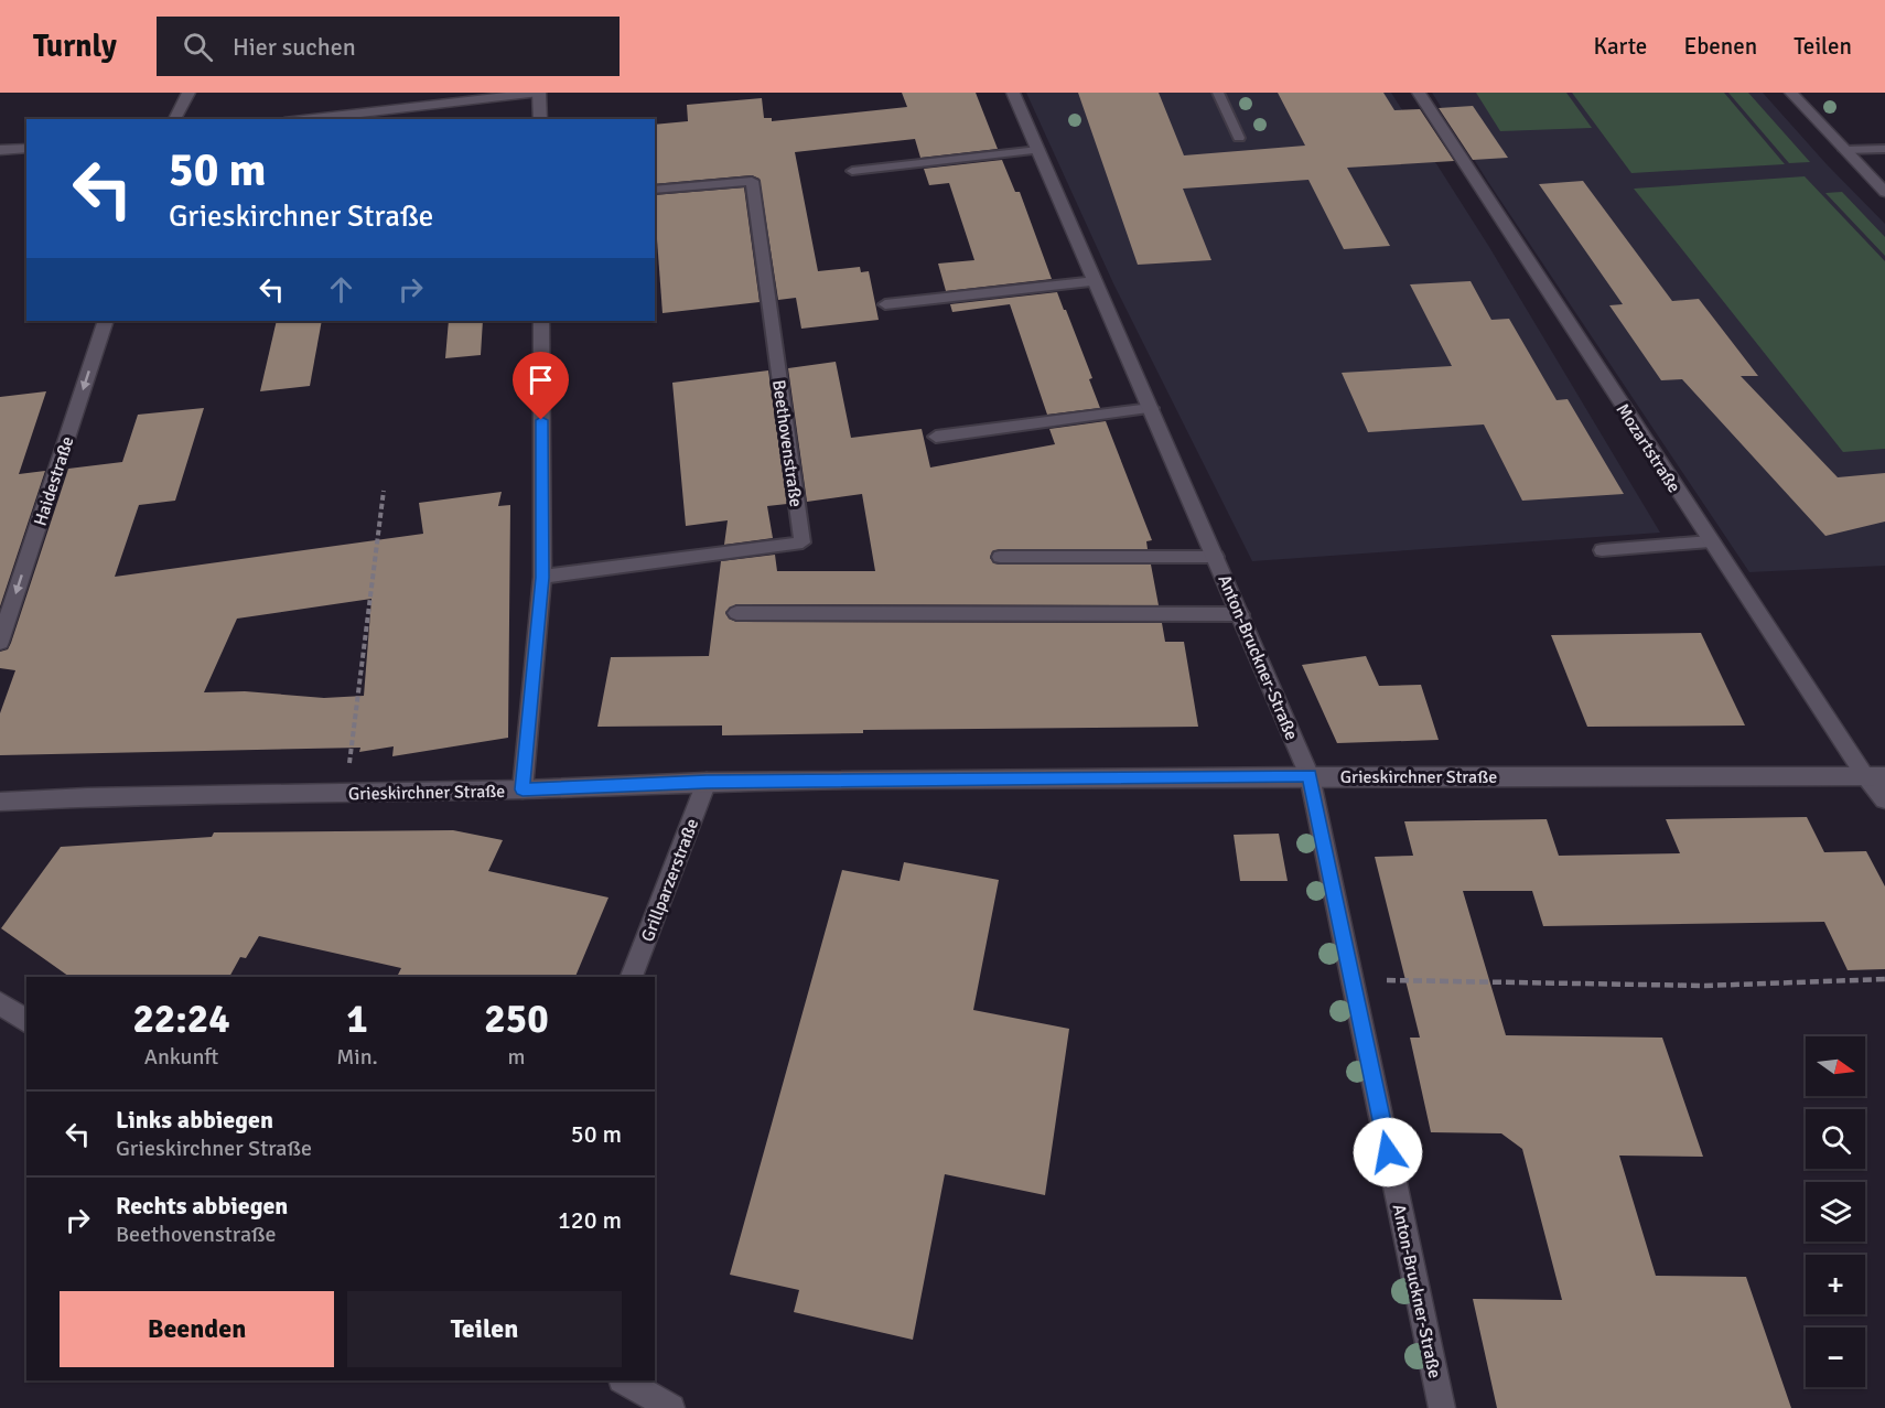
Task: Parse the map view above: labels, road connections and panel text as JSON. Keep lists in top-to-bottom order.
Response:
{
  "streets": {
    "street": [
      "Mozartstraße",
      "Haidestraße",
      "Anton-Bruckner-Straße",
      "Grieskirchner Straße",
      "Grillparzerstraße"
    ],
    "lane": ["Beethovenstraße"]
  },
  "crossings": [
    ["Mozartstraße", "Grieskirchner Straße"],
    ["Anton-Bruckner-Straße", "Grieskirchner Straße"],
    ["Grieskirchner Straße", "Grillparzerstraße"]
  ],
  "one_way": ["Haidestraße"],
  "north": "right",
  "page": {
    "header": "Turnly",
    "search": "Hier suchen",
    "nav": ["Karte", "Ebenen", "Teilen"],
    "turn": ["50 m", "Grieskirchner Straße"],
    "eta": [
      "22:24",
      "Ankunft",
      "1",
      "Min.",
      "250",
      "m"
    ],
    "map_buttons": ["+", "−"],
    "list": [
      {
        "name": "Links abbiegen",
        "note": "Grieskirchner Straße",
        "value": "50 m"
      },
      {
        "name": "Rechts abbiegen",
        "note": "Beethovenstraße",
        "value": "120 m"
      }
    ],
    "buttons": ["Beenden", "Teilen"]
  }
}
